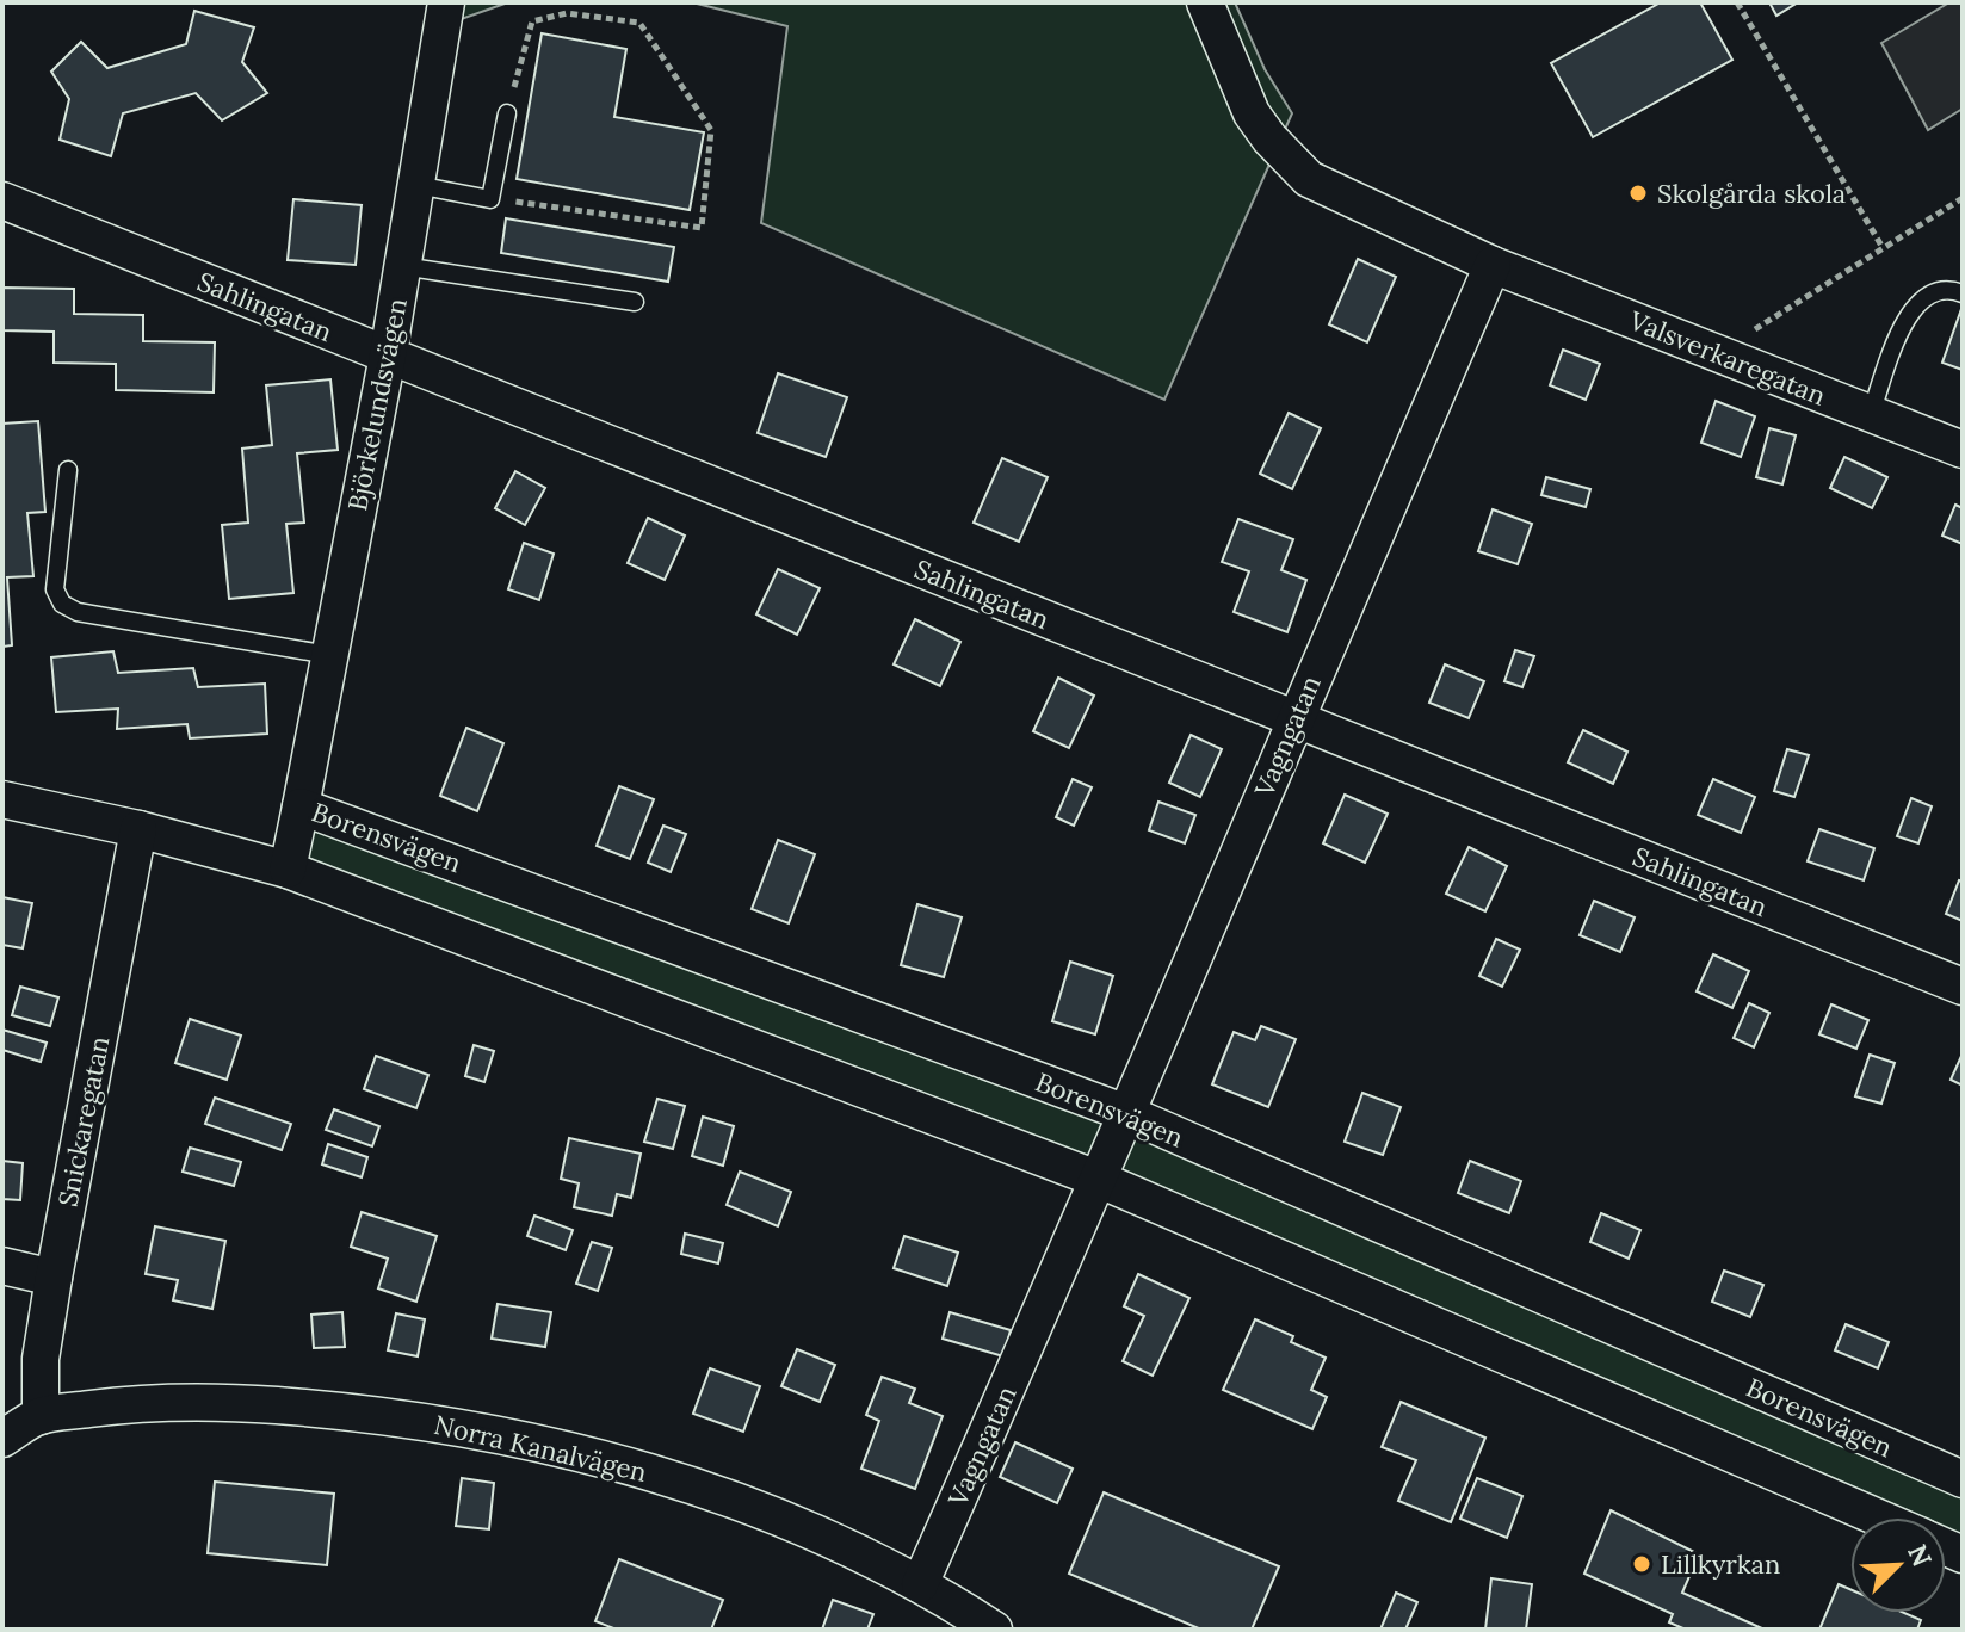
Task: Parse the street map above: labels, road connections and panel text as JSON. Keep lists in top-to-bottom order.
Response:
{
  "streets": {
    "street": [
      "Sahlingatan",
      "Valsverkaregatan",
      "Björkelundsvägen",
      "Vagngatan",
      "Borensvägen",
      "Snickaregatan",
      "Norra Kanalvägen"
    ]
  },
  "crossings": [
    ["Sahlingatan", "Björkelundsvägen"],
    ["Sahlingatan", "Vagngatan"],
    ["Valsverkaregatan", "Vagngatan"],
    ["Björkelundsvägen", "Borensvägen"],
    ["Vagngatan", "Borensvägen"],
    ["Vagngatan", "Norra Kanalvägen"],
    ["Snickaregatan", "Norra Kanalvägen"]
  ],
  "places": ["Skolgårda skola", "Lillkyrkan"],
  "north": "top right"
}
